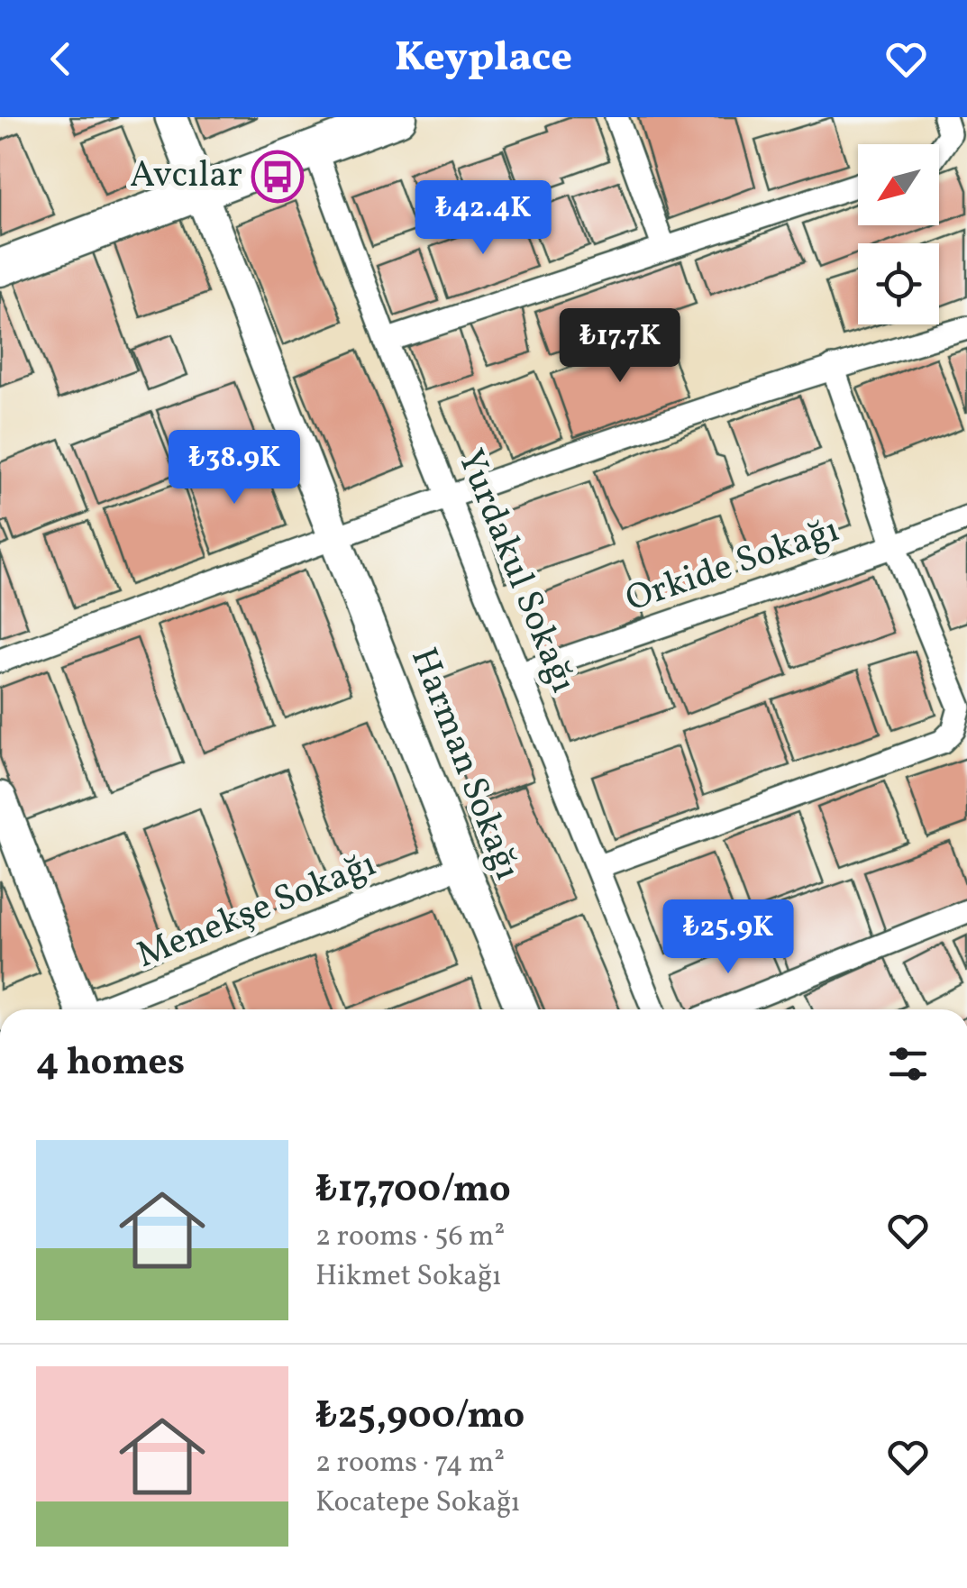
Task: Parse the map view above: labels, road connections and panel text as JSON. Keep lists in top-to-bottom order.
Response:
{
  "streets": {
    "street": [
      "Orkide Sokağı",
      "Yurdakul Sokağı",
      "Harman Sokağı",
      "Menekşe Sokağı"
    ]
  },
  "crossings": [
    ["Orkide Sokağı", "Yurdakul Sokağı"],
    ["Harman Sokağı", "Menekşe Sokağı"]
  ],
  "places": {
    "bus stop": ["Avcılar"]
  },
  "north": "bottom left",
  "page": {
    "header": "Keyplace",
    "price": [
      "₺42.4K",
      "₺17.7K",
      "₺38.9K",
      "₺25.9K"
    ],
    "heading": "4 homes",
    "list": [
      {
        "name": "₺17,700/mo",
        "note": "2 rooms · 56 m² · Hikmet Sokağı"
      },
      {
        "name": "₺25,900/mo",
        "note": "2 rooms · 74 m² · Kocatepe Sokağı"
      }
    ]
  }
}
